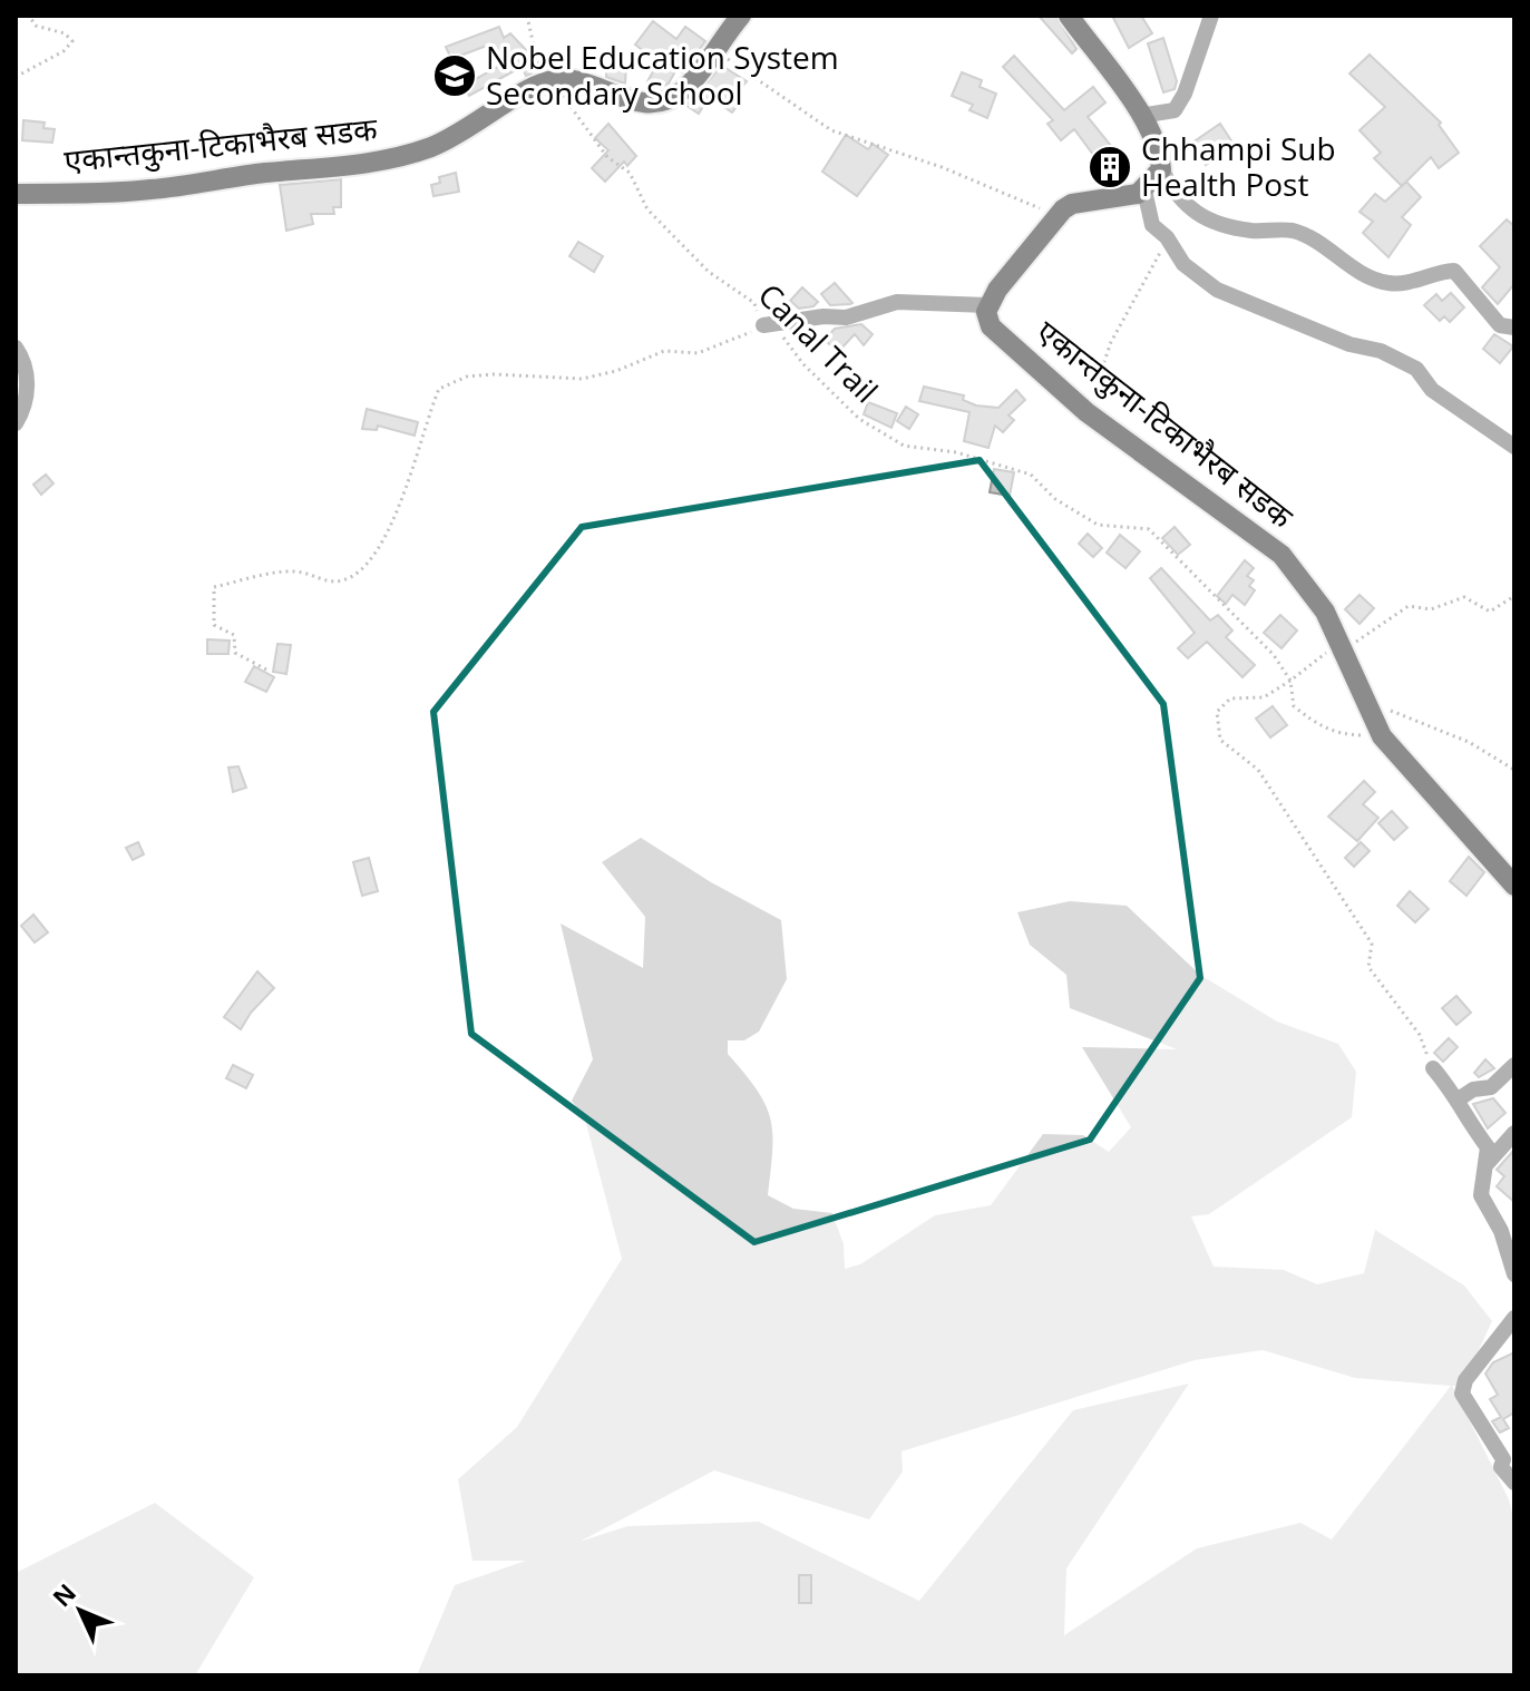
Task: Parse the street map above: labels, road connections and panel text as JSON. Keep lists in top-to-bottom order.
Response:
{
  "streets": {
    "main road": ["एकान्तकुना-टिकाभैरब सडक"],
    "path": ["Canal Trail"]
  },
  "crossings": [
    ["एकान्तकुना-टिकाभैरब सडक", "Canal Trail"]
  ],
  "places": {
    "school or university": ["Nobel Education System Secondary School"],
    "building": ["Chhampi Sub Health Post"]
  },
  "north": "top left"
}
